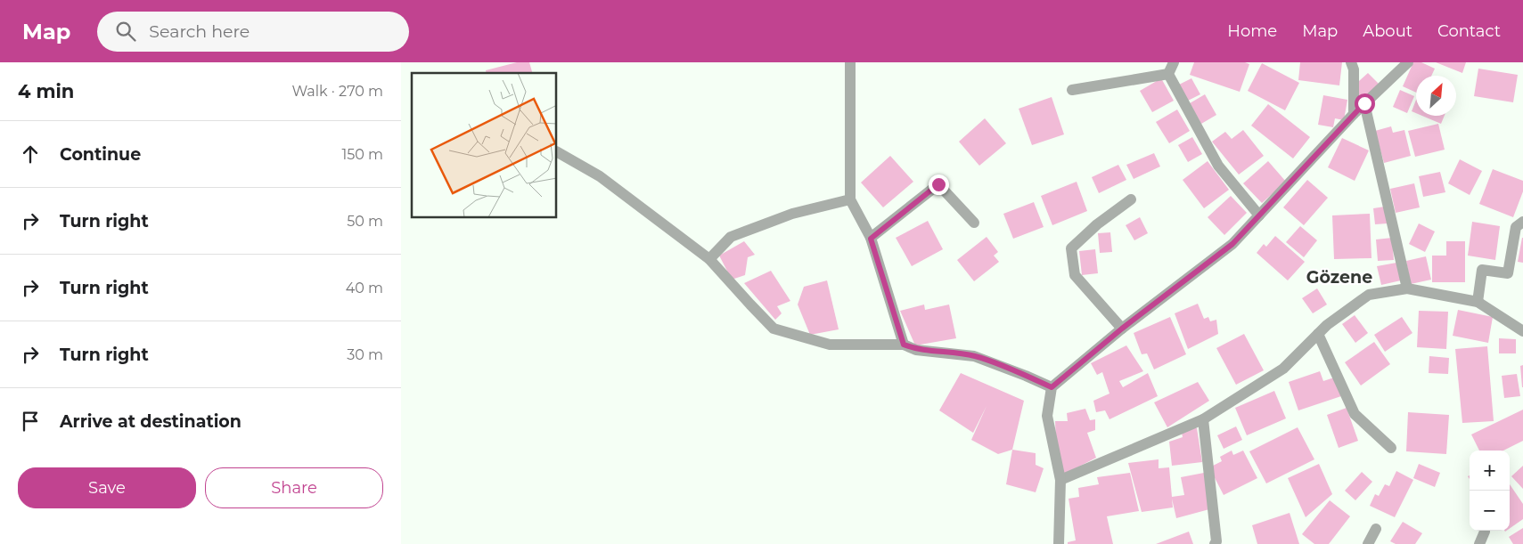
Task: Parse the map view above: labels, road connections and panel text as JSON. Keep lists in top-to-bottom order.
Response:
{
  "districts": ["Gözene"],
  "north": "top right",
  "page": {
    "header": "Map",
    "search": "Search here",
    "nav": [
      "Home",
      "Map",
      "About",
      "Contact"
    ],
    "heading": ["4 min", "Walk · 270 m"],
    "list": [
      ["Continue", "150 m"],
      ["Turn right", "50 m"],
      ["Turn right", "40 m"],
      ["Turn right", "30 m"],
      "Arrive at destination"
    ],
    "map_buttons": ["+", "−"],
    "buttons": ["Save", "Share"]
  }
}
